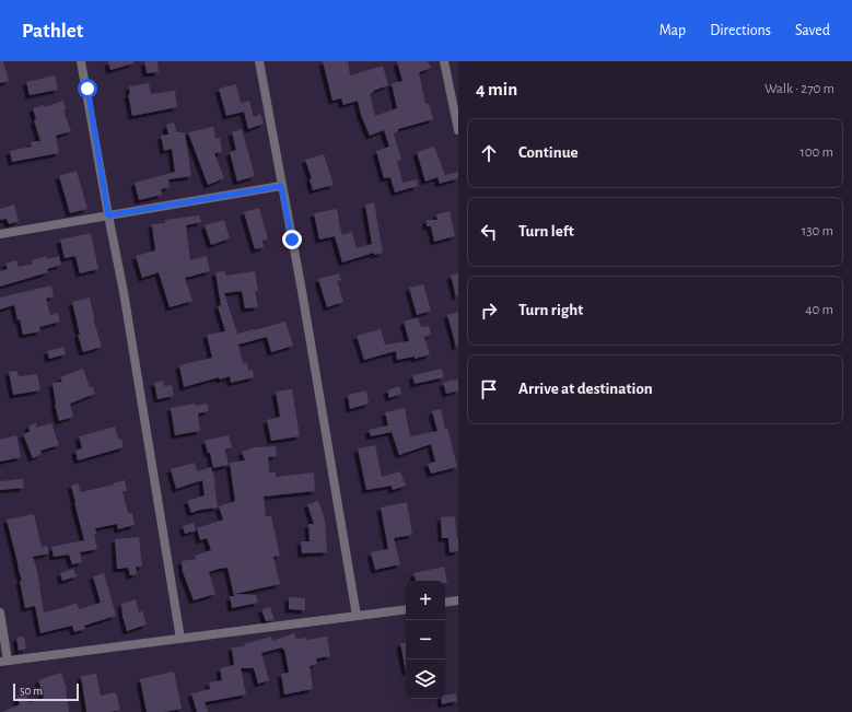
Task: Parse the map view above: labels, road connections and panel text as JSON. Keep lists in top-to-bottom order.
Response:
{
  "scale_bar": "50 m",
  "page": {
    "header": "Pathlet",
    "nav": ["Map", "Directions", "Saved"],
    "heading": ["4 min", "Walk · 270 m"],
    "list": [
      ["Continue", "100 m"],
      ["Turn left", "130 m"],
      ["Turn right", "40 m"],
      "Arrive at destination"
    ],
    "map_buttons": ["+", "−"],
    "scale": "50 m"
  }
}
